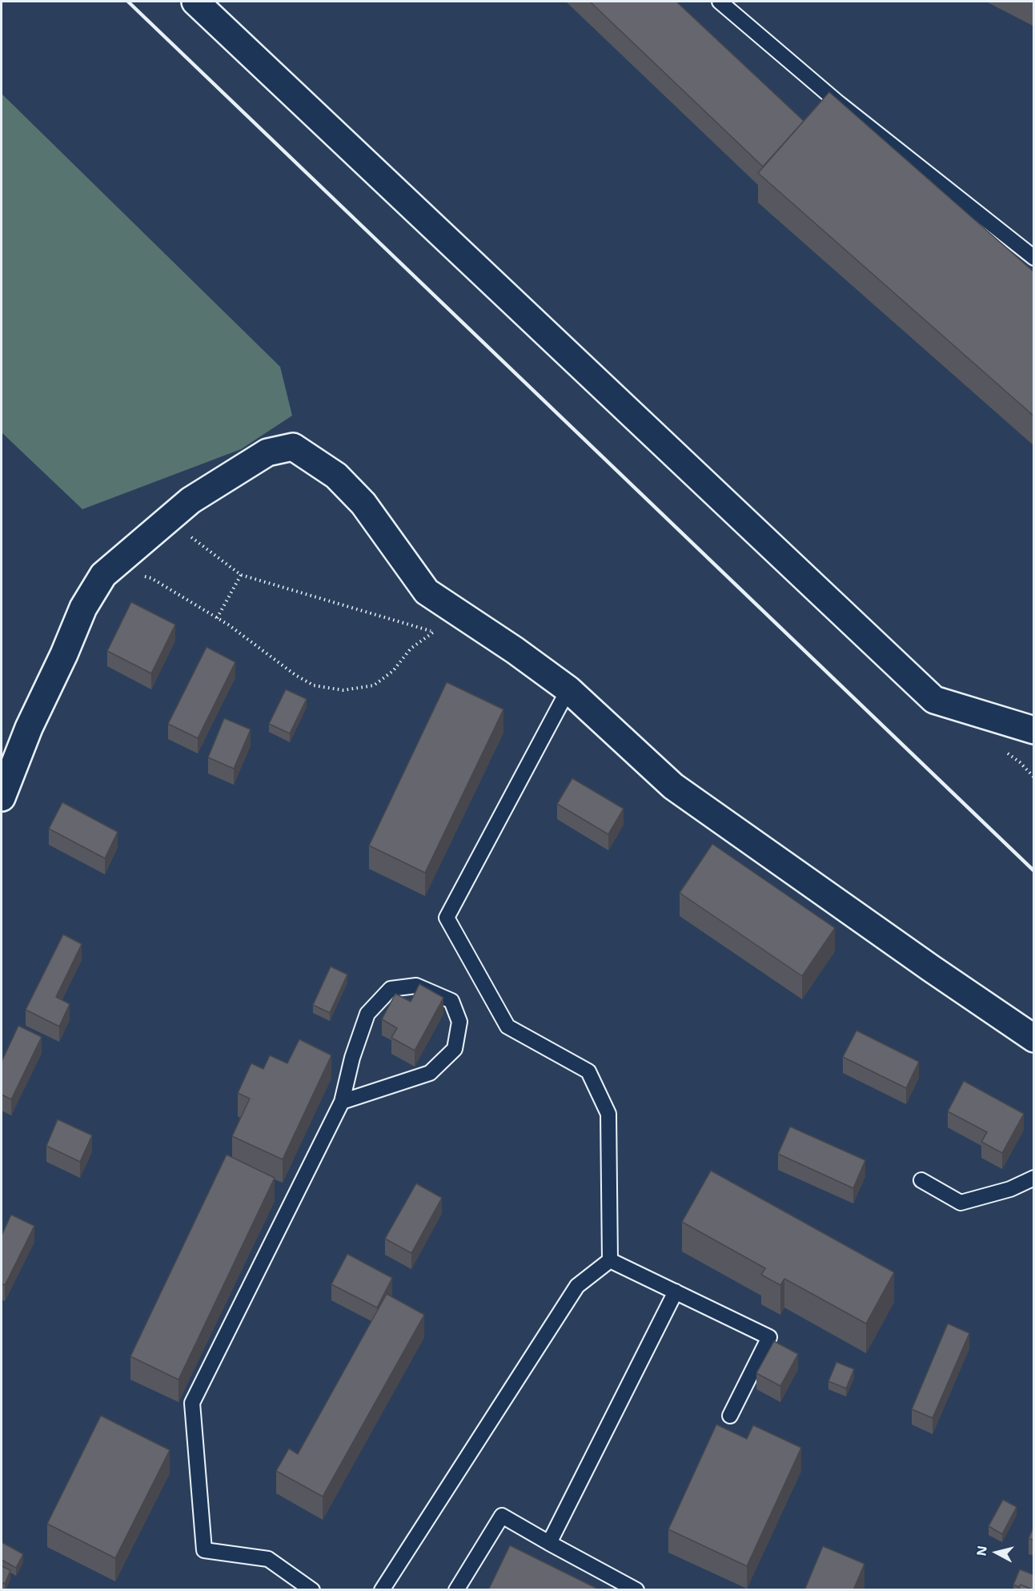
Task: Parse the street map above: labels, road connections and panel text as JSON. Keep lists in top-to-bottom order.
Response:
{
  "north": "left"
}
